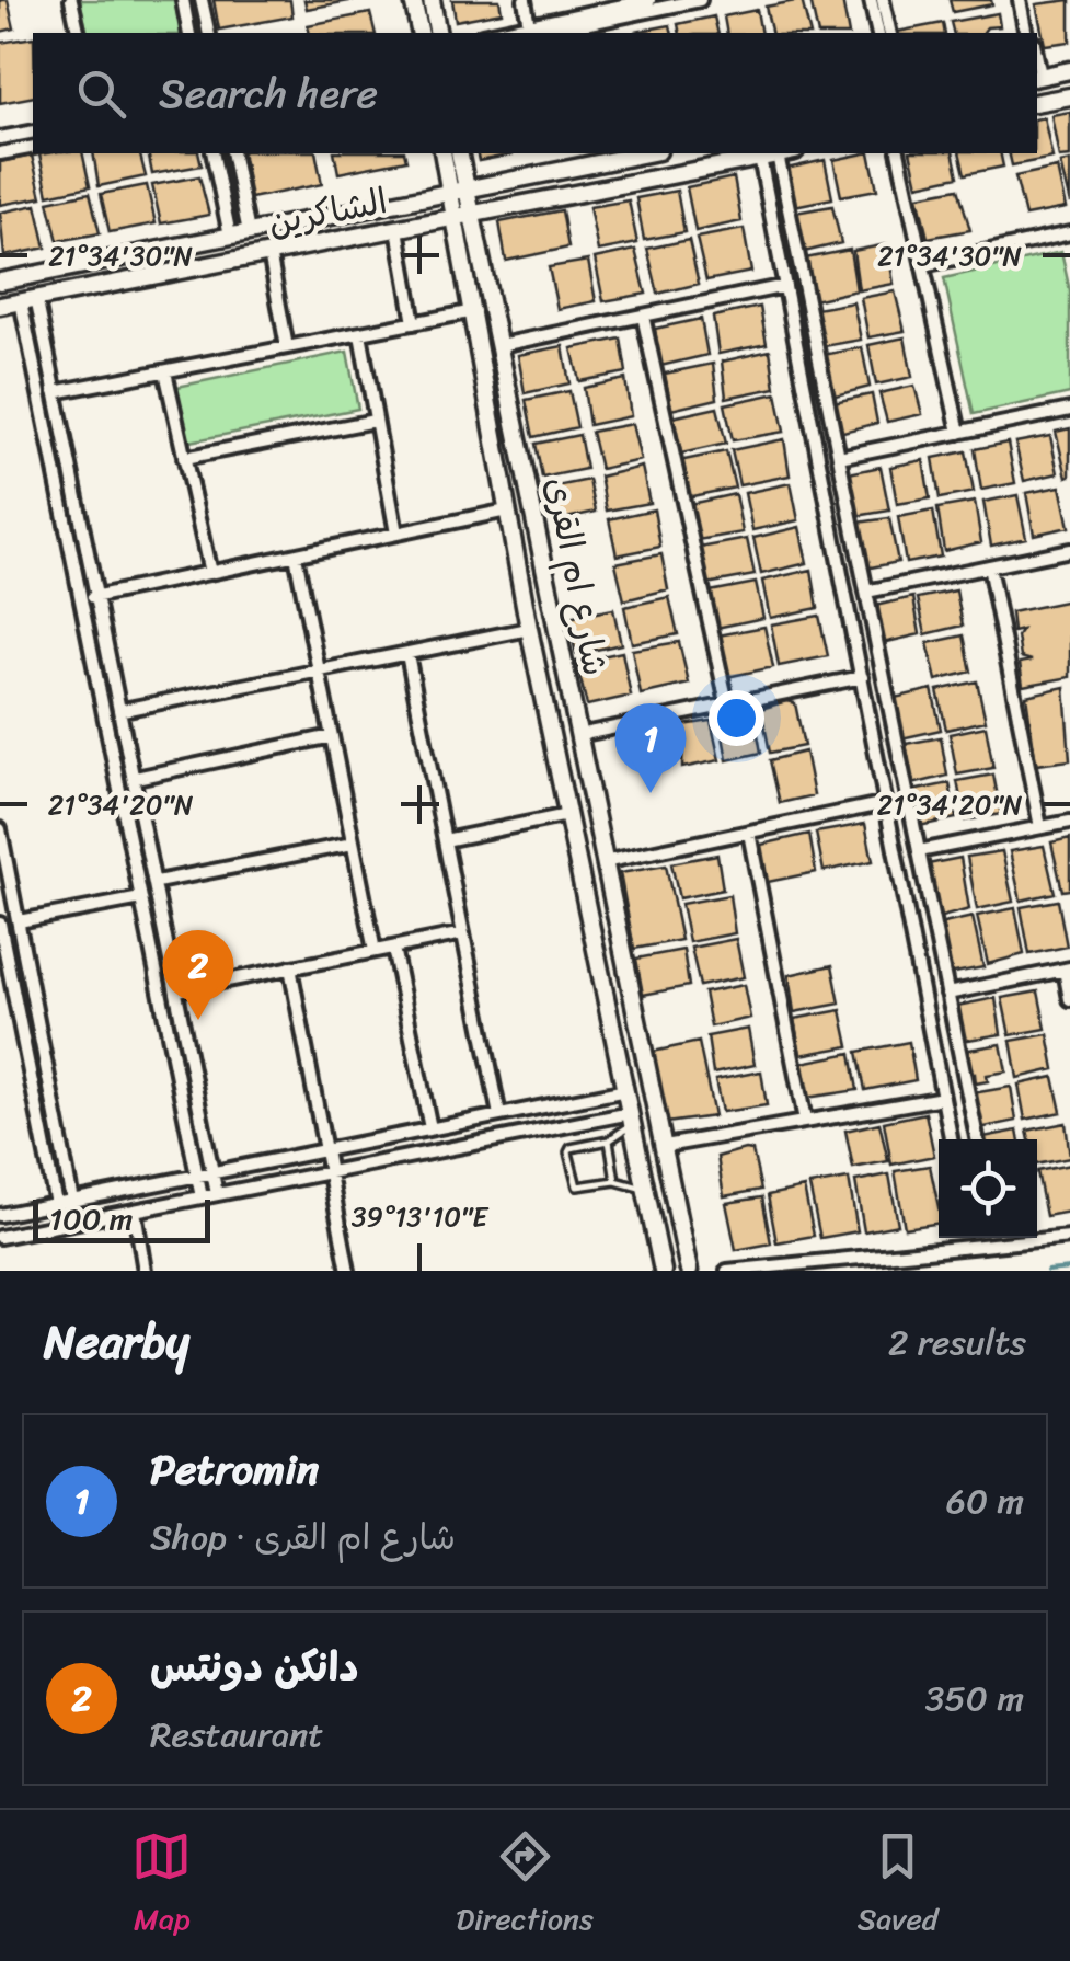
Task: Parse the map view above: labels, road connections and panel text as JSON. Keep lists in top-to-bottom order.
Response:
{
  "streets": {
    "main road": ["الشاكرين", "شارع ام القرى"]
  },
  "crossings": [
    ["الشاكرين", "شارع ام القرى"]
  ],
  "scale_bar": "100 m",
  "page": {
    "search": "Search here",
    "pins": ["1", "2"],
    "scale": "100 m",
    "heading": ["Nearby", "2 results"],
    "list": [
      {
        "mark": "1",
        "name": "Petromin",
        "note": "Shop · شارع ام القرى",
        "value": "60 m"
      },
      {
        "mark": "2",
        "name": "دانكن دونتس",
        "note": "Restaurant",
        "value": "350 m"
      }
    ],
    "nav": ["Map", "Directions", "Saved"]
  },
  "coordinates": ["21°34'30\"N", "21°34'20\"N", "39°13'10\"E"]
}
